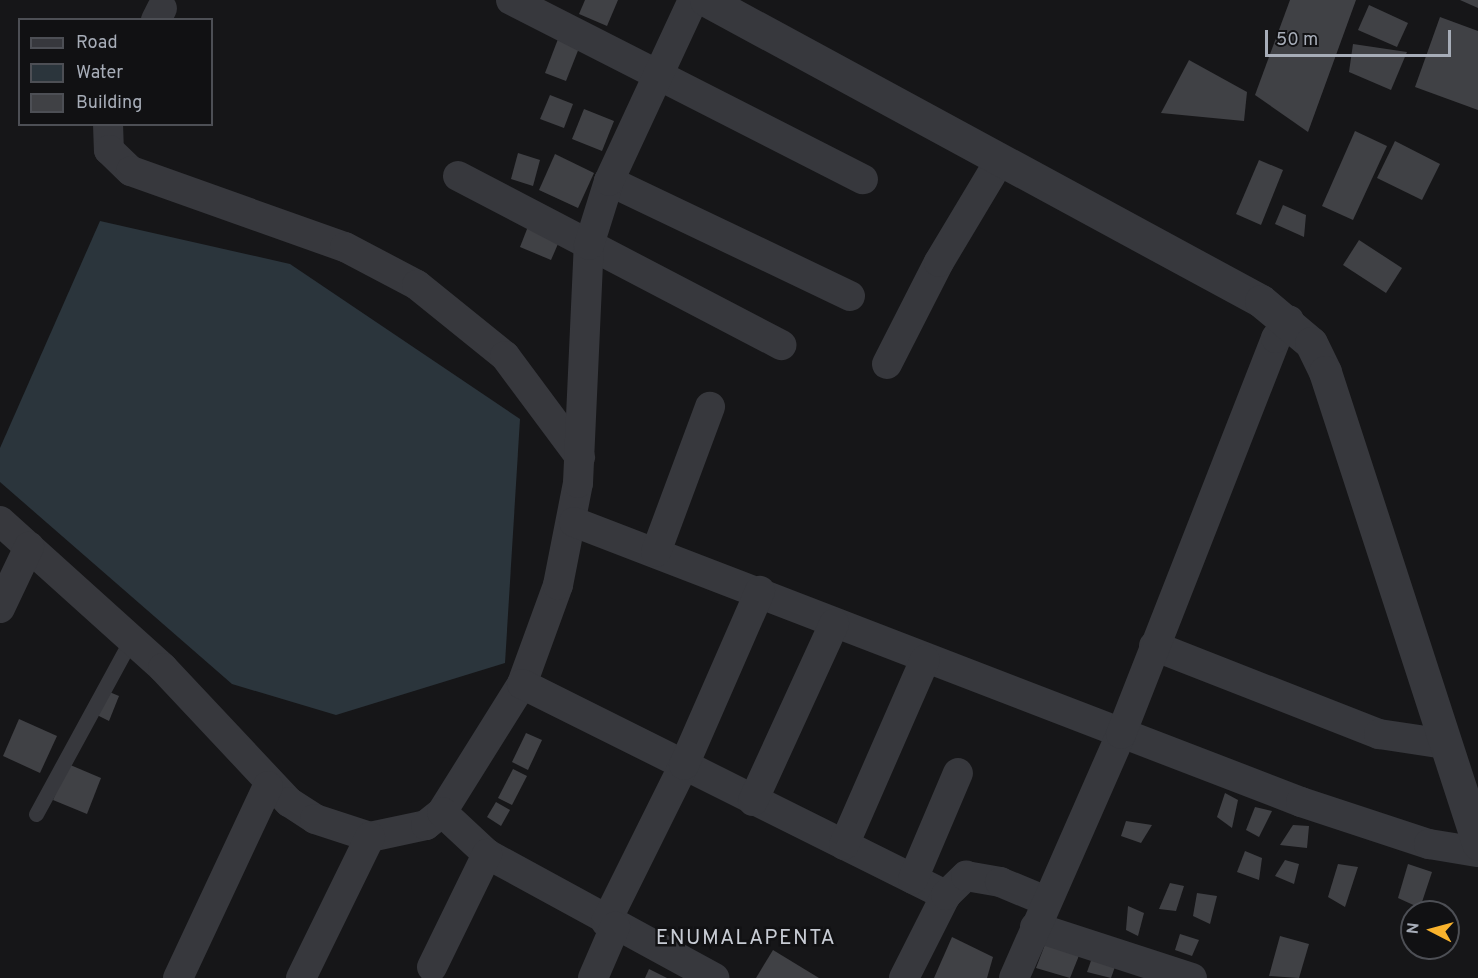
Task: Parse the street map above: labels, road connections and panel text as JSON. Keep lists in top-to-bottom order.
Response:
{
  "districts": ["ENUMALAPENTA"],
  "legend": ["Road", "Water", "Building"],
  "scale_bar": "50 m",
  "north": "left"
}
